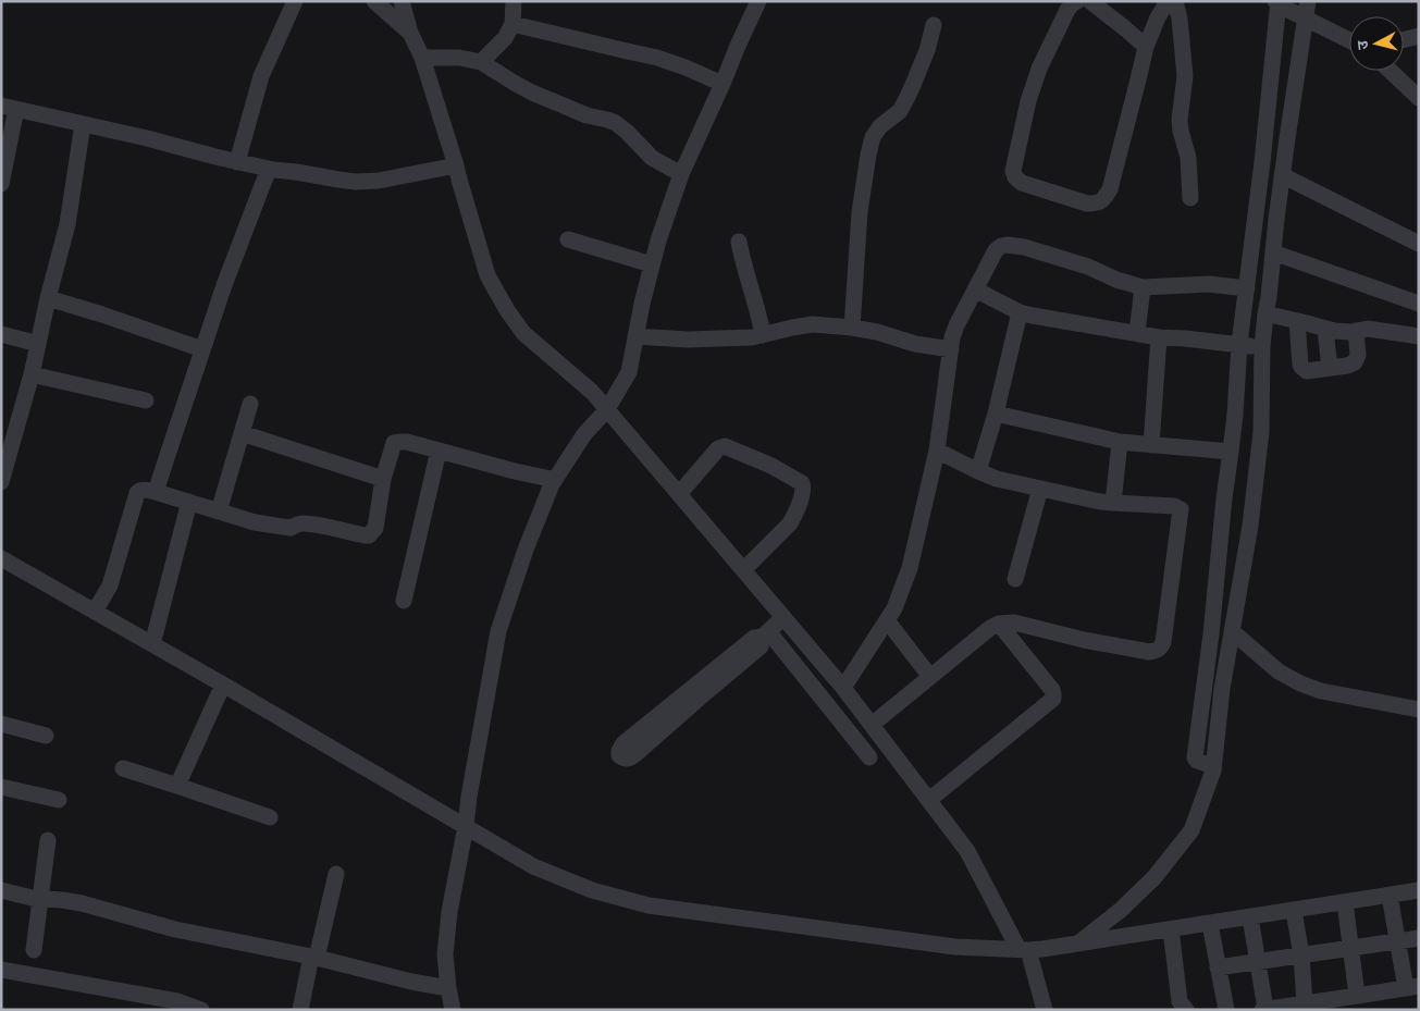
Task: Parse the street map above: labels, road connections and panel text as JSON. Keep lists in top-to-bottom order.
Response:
{
  "north": "left"
}
